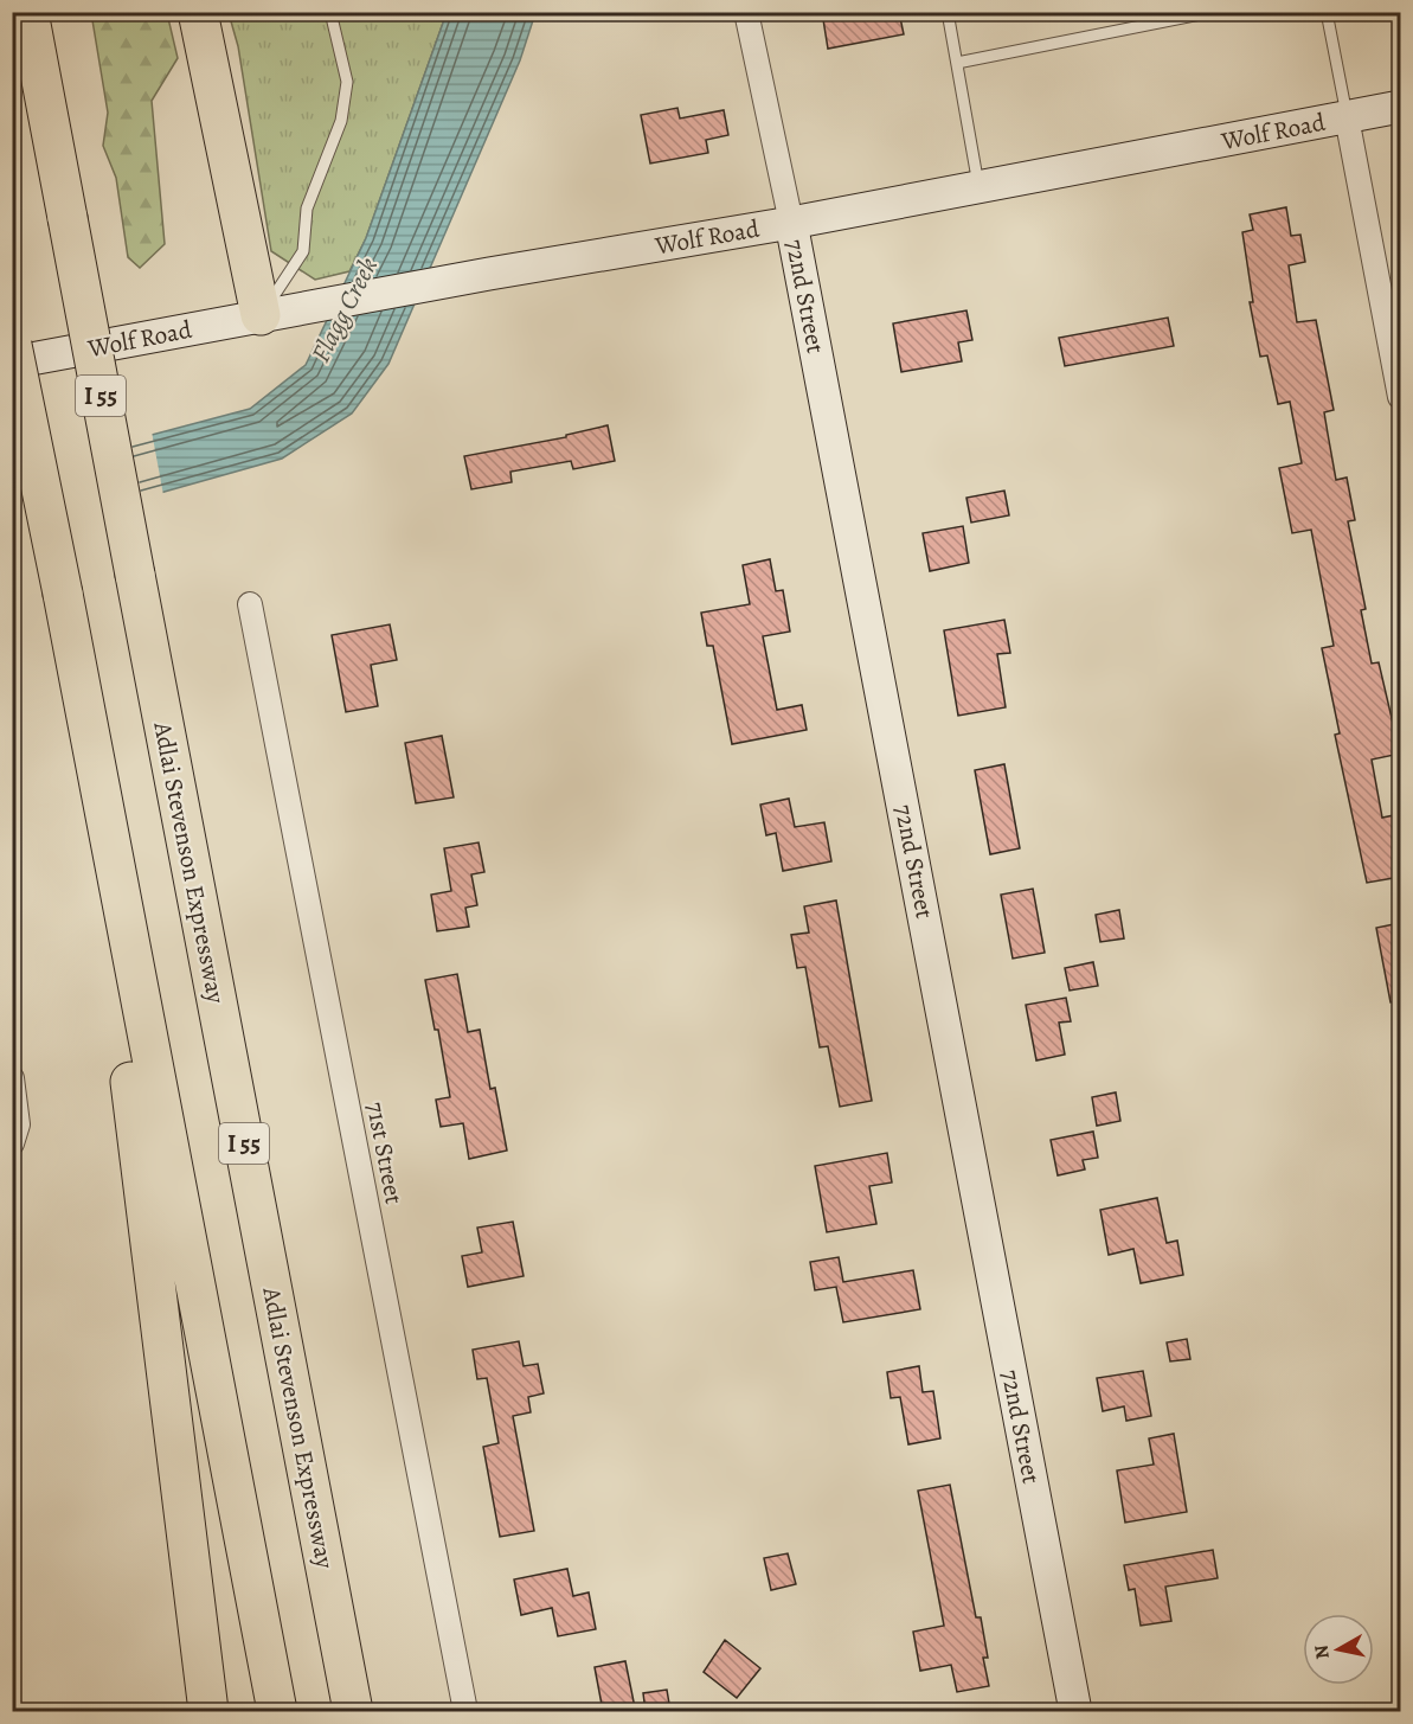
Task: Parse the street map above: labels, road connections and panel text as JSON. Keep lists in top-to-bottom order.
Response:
{
  "streets": {
    "highway": ["I 55", "Adlai Stevenson Expressway"],
    "street": ["Wolf Road", "72nd Street", "71st Street"]
  },
  "crossings": [
    ["Wolf Road", "72nd Street"]
  ],
  "water": ["Flagg Creek"],
  "north": "left"
}
